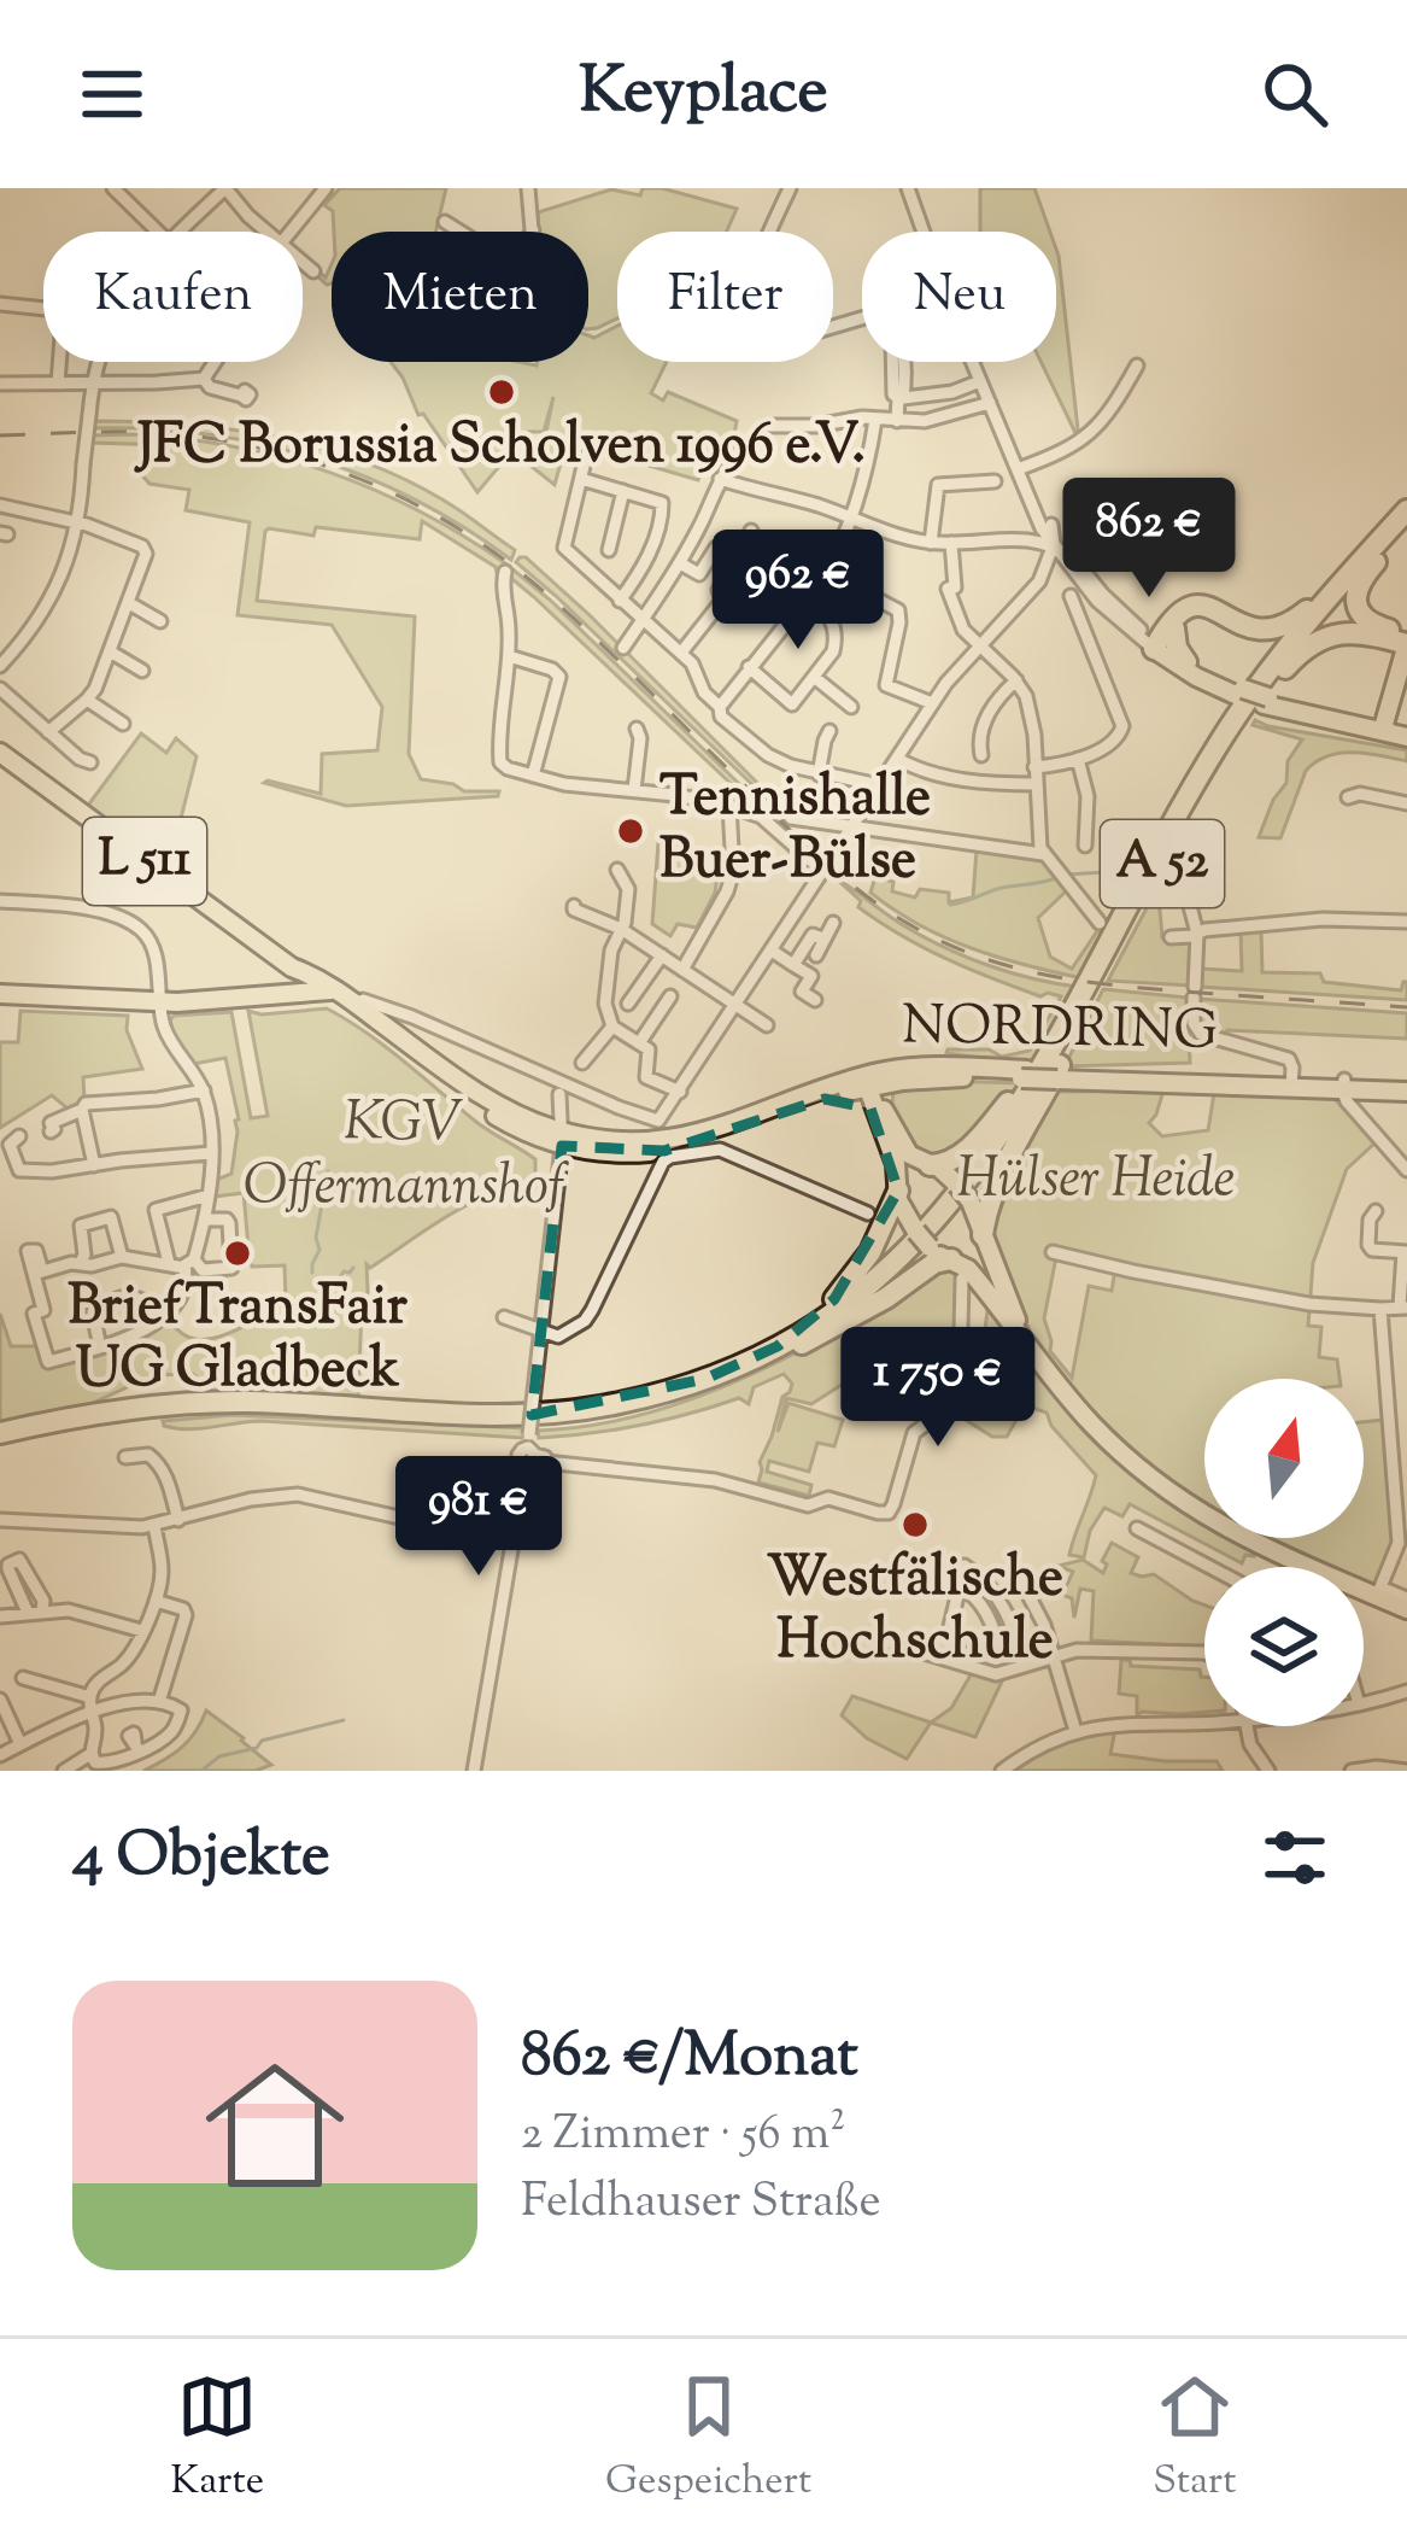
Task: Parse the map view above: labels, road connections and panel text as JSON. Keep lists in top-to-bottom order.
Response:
{
  "streets": {
    "highway": ["A 52"],
    "main road": ["L 511", "NORDRING"]
  },
  "crossings": [
    ["L 511", "NORDRING"]
  ],
  "parks": ["KGV Offermannshof", "Hülser Heide"],
  "places": [
    "JFC Borussia Scholven 1996 e.V.",
    "Tennishalle Buer-Bülse",
    "BriefTransFair UG Gladbeck",
    "Westfälische Hochschule"
  ],
  "north": "top",
  "page": {
    "header": "Keyplace",
    "chip": [
      "Kaufen",
      "Mieten",
      "Filter",
      "Neu"
    ],
    "price": [
      "862 €",
      "962 €",
      "1 750 €",
      "981 €"
    ],
    "heading": "4 Objekte",
    "list": [
      {
        "name": "862 €/Monat",
        "note": "2 Zimmer · 56 m² · Feldhauser Straße"
      }
    ],
    "tabs": ["Karte", "Gespeichert", "Start"]
  }
}
